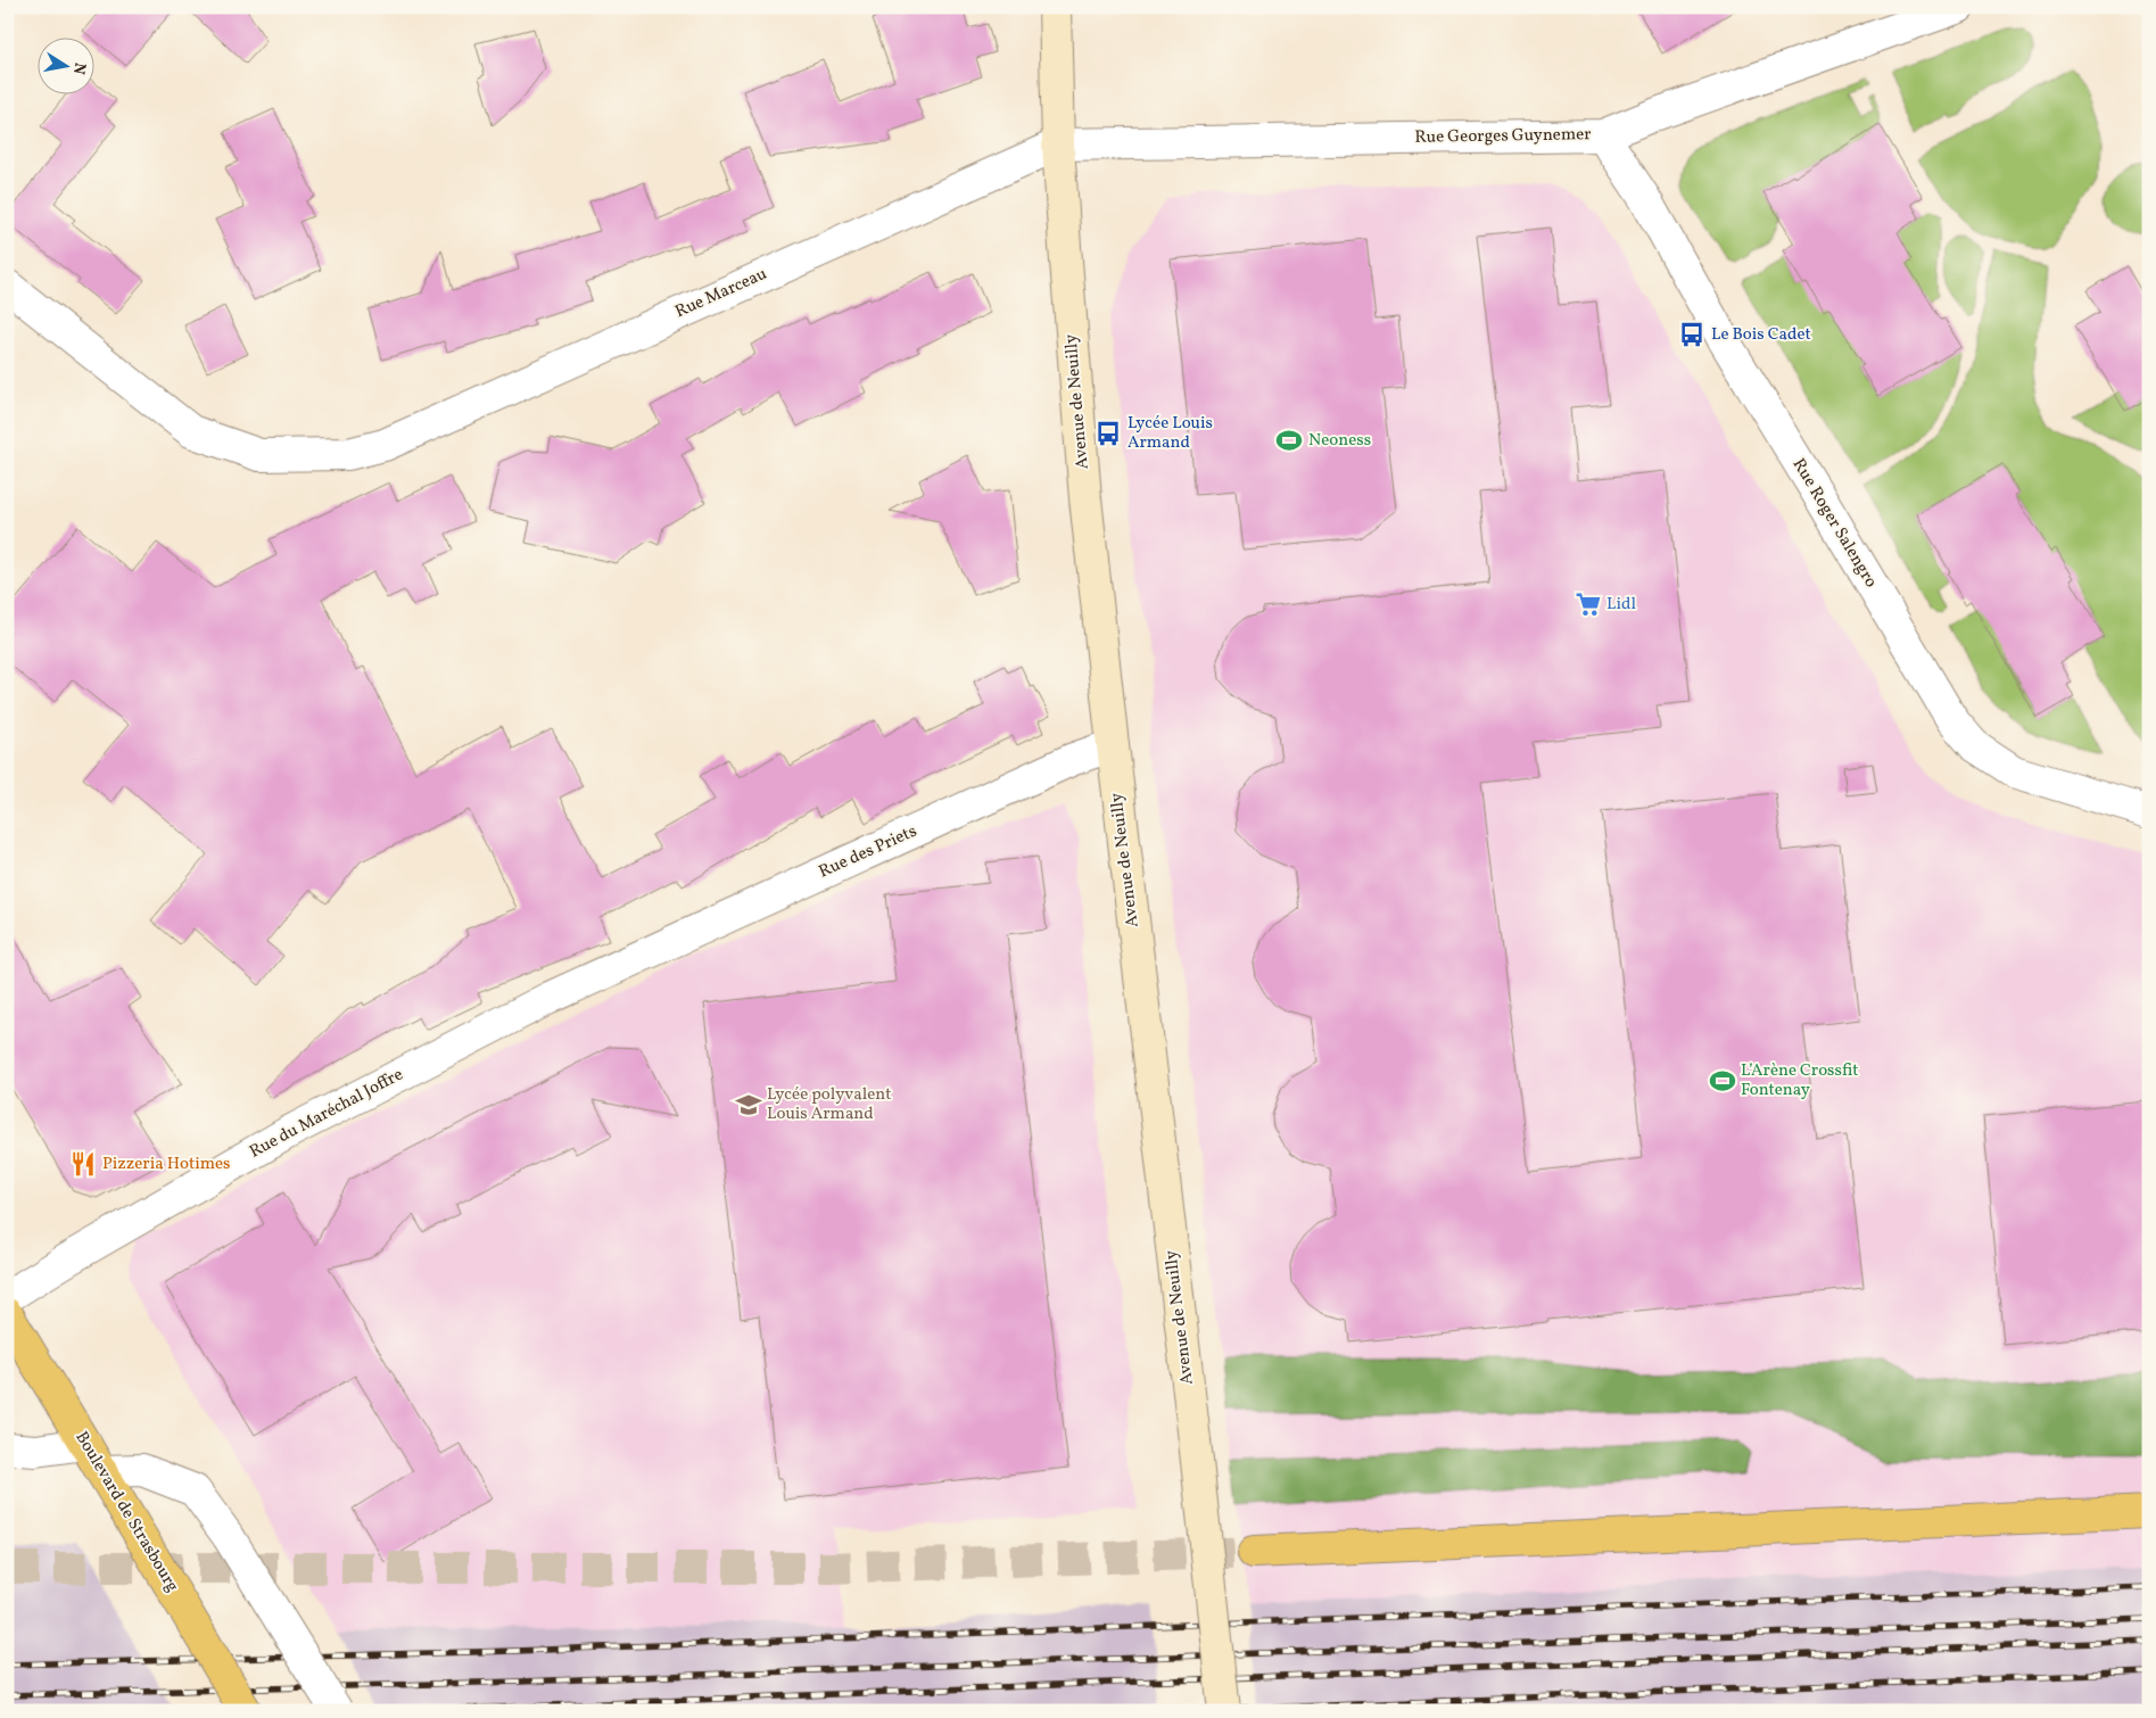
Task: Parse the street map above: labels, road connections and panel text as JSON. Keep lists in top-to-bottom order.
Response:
{
  "streets": {
    "main road": ["Boulevard de Strasbourg"],
    "street": [
      "Rue Georges Guynemer",
      "Rue Marceau",
      "Avenue de Neuilly",
      "Rue Roger Salengro",
      "Rue des Priets",
      "Rue du Maréchal Joffre"
    ]
  },
  "crossings": [
    ["Rue Georges Guynemer", "Rue Marceau"],
    ["Rue Georges Guynemer", "Avenue de Neuilly"],
    ["Rue Georges Guynemer", "Rue Roger Salengro"],
    ["Rue Marceau", "Avenue de Neuilly"],
    ["Avenue de Neuilly", "Rue des Priets"],
    ["Rue des Priets", "Rue du Maréchal Joffre"]
  ],
  "places": {
    "bus stop": ["Le Bois Cadet", "Lycée Louis Armand"],
    "sports": ["Neoness", "L’Arène Crossfit Fontenay"],
    "supermarket": ["Lidl"],
    "school or university": ["Lycée polyvalent Louis Armand"],
    "restaurant": ["Pizzeria Hotimes"]
  },
  "north": "right"
}
